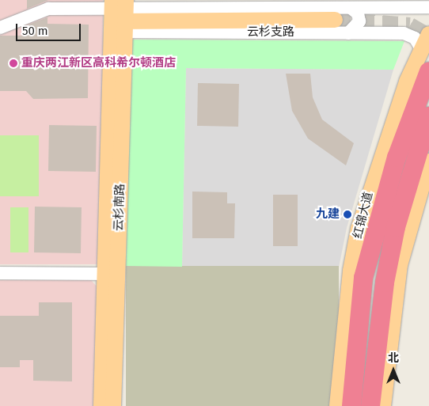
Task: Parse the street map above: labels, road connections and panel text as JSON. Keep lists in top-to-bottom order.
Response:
{
  "streets": {
    "highway": ["红锦大道"],
    "main road": ["云杉南路"],
    "street": ["云杉支路"]
  },
  "crossings": [
    ["云杉支路", "云杉南路"],
    ["云杉支路", "红锦大道"]
  ],
  "places": ["重庆两江新区高科希尔顿酒店", "九建"],
  "scale_bar": "50 m",
  "north": "top"
}
